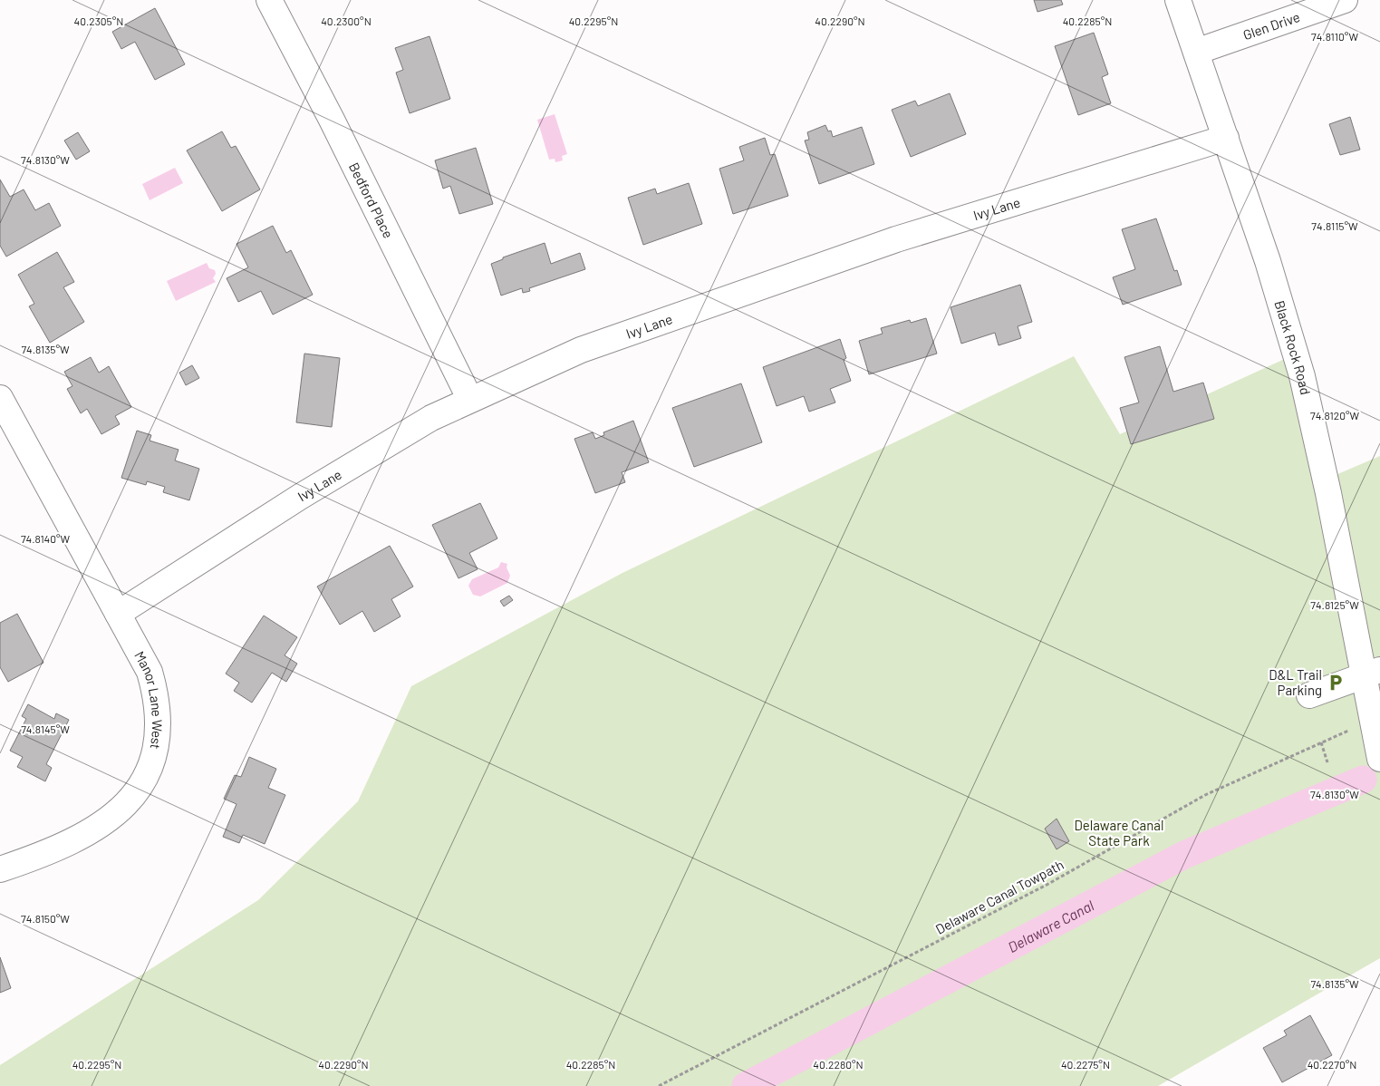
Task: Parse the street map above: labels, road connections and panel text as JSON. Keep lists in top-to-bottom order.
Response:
{
  "streets": {
    "street": [
      "Glen Drive",
      "Bedford Place",
      "Ivy Lane",
      "Black Rock Road",
      "Manor Lane West"
    ],
    "path": ["Delaware Canal Towpath"]
  },
  "crossings": [
    ["Glen Drive", "Black Rock Road"],
    ["Bedford Place", "Ivy Lane"],
    ["Ivy Lane", "Black Rock Road"],
    ["Ivy Lane", "Manor Lane West"]
  ],
  "water": ["Delaware Canal"],
  "parks": ["Delaware Canal State Park"],
  "places": {
    "parking": ["D&L Trail Parking"]
  },
  "coordinates": [
    "40.2305°N",
    "40.2300°N",
    "40.2295°N",
    "40.2290°N",
    "40.2285°N",
    "74.8110°W",
    "74.8130°W",
    "74.8115°W",
    "74.8135°W",
    "74.8120°W",
    "74.8140°W",
    "74.8125°W",
    "74.8145°W",
    "74.8150°W",
    "40.2280°N",
    "40.2275°N",
    "40.2270°N"
  ]
}
